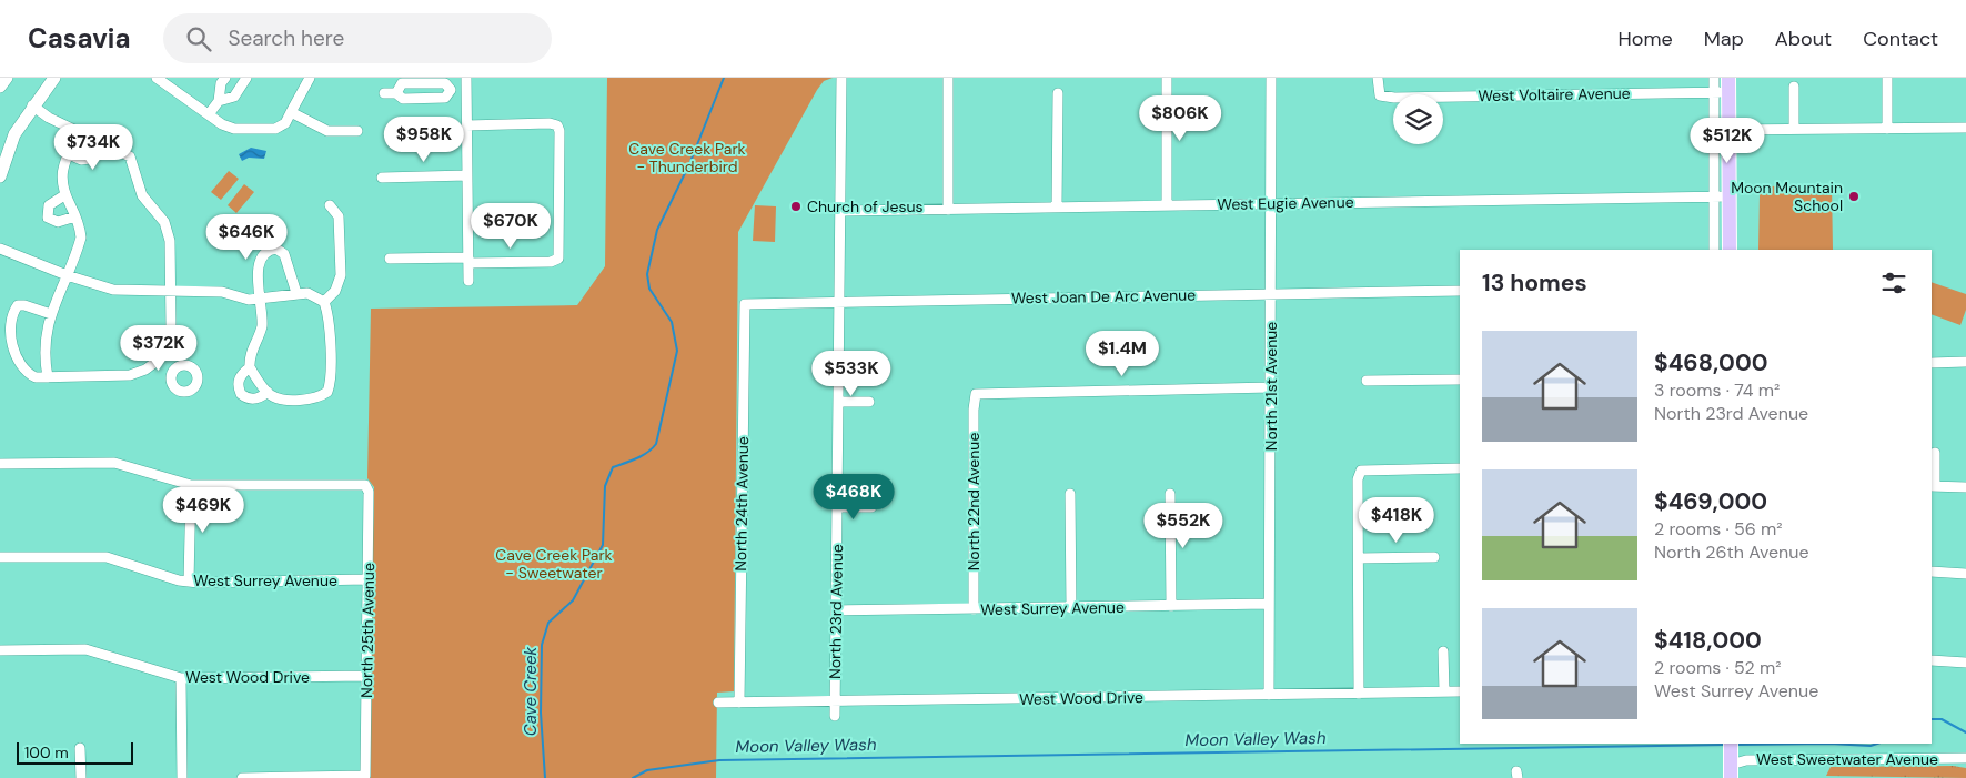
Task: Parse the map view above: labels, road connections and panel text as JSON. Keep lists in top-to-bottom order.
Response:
{
  "streets": {
    "street": [
      "West Voltaire Avenue",
      "West Eugie Avenue",
      "West Joan De Arc Avenue",
      "North 21st Avenue",
      "North 22nd Avenue",
      "North 24th Avenue",
      "West Surrey Avenue",
      "North 23rd Avenue",
      "North 25th Avenue",
      "West Wood Drive",
      "West Sweetwater Avenue"
    ]
  },
  "crossings": [
    ["West Eugie Avenue", "North 21st Avenue"],
    ["West Eugie Avenue", "North 23rd Avenue"],
    ["West Joan De Arc Avenue", "North 21st Avenue"],
    ["West Joan De Arc Avenue", "North 24th Avenue"],
    ["West Joan De Arc Avenue", "North 23rd Avenue"],
    ["North 21st Avenue", "North 22nd Avenue"],
    ["North 21st Avenue", "West Surrey Avenue"],
    ["North 21st Avenue", "West Wood Drive"],
    ["North 22nd Avenue", "West Surrey Avenue"],
    ["North 24th Avenue", "West Wood Drive"],
    ["West Surrey Avenue", "North 23rd Avenue"],
    ["West Surrey Avenue", "North 25th Avenue"],
    ["North 23rd Avenue", "West Wood Drive"],
    ["North 25th Avenue", "West Wood Drive"]
  ],
  "water": ["Cave Creek", "Moon Valley Wash"],
  "parks": ["Cave Creek Park - Thunderbird", "Cave Creek Park - Sweetwater"],
  "places": ["Moon Mountain School", "Church of Jesus"],
  "scale_bar": "100 m",
  "page": {
    "header": "Casavia",
    "search": "Search here",
    "nav": [
      "Home",
      "Map",
      "About",
      "Contact"
    ],
    "price": [
      "$806K",
      "$958K",
      "$512K",
      "$734K",
      "$670K",
      "$646K",
      "$372K",
      "$1.4M",
      "$533K",
      "$468K",
      "$469K",
      "$418K",
      "$552K"
    ],
    "heading": "13 homes",
    "list": [
      {
        "name": "$468,000",
        "note": "3 rooms · 74 m² · North 23rd Avenue"
      },
      {
        "name": "$469,000",
        "note": "2 rooms · 56 m² · North 26th Avenue"
      },
      {
        "name": "$418,000",
        "note": "2 rooms · 52 m² · West Surrey Avenue"
      }
    ],
    "scale": "100 m"
  }
}
